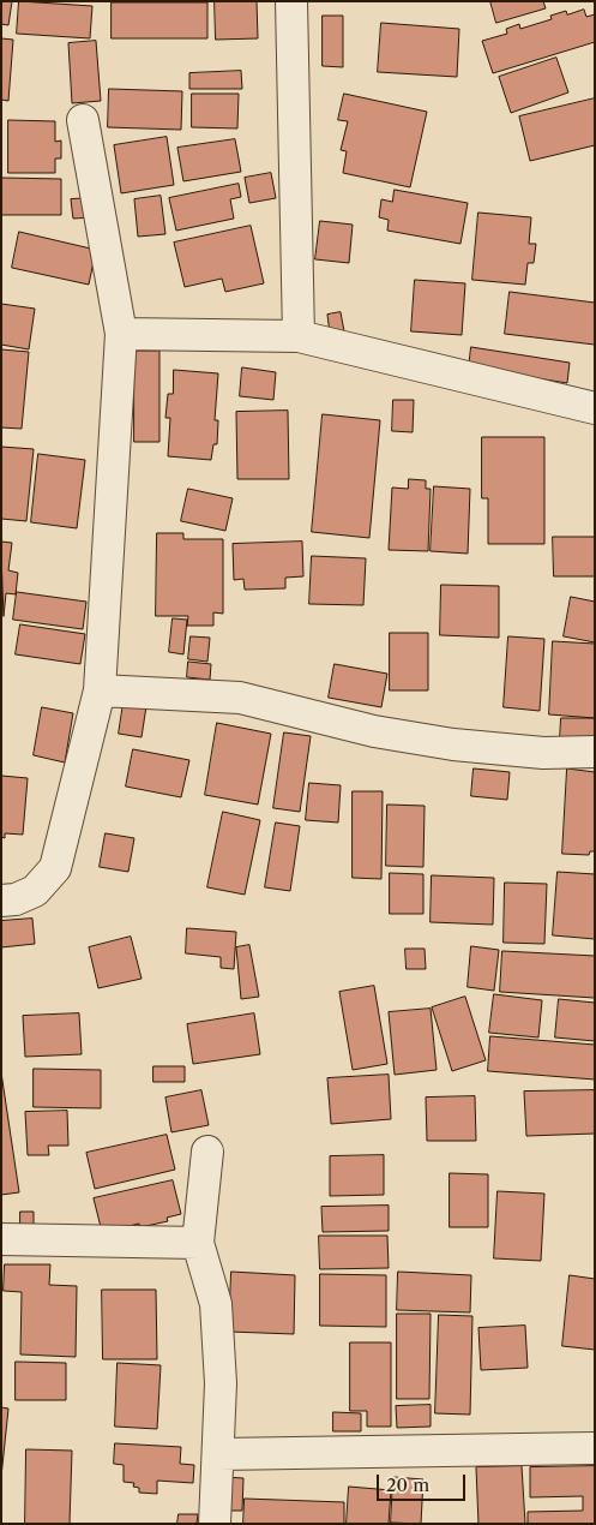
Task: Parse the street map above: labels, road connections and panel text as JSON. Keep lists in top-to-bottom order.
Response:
{
  "scale_bar": "20 m"
}
